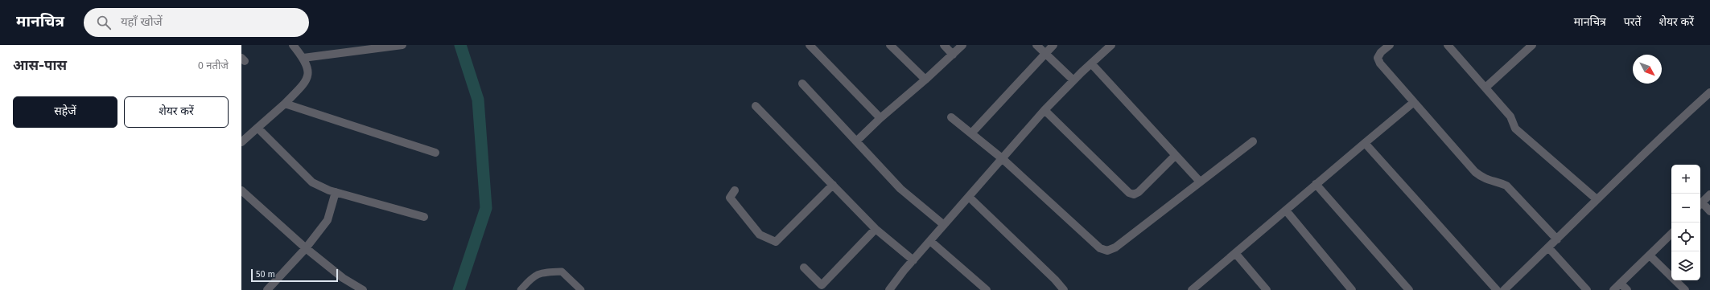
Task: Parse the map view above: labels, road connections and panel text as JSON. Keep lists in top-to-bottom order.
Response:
{
  "scale_bar": "50 m",
  "north": "bottom right",
  "page": {
    "header": "मानचित्र",
    "search": "यहाँ खोजें",
    "nav": ["मानचित्र", "परतें", "शेयर करें"],
    "heading": ["आस-पास", "0 नतीजे"],
    "buttons": ["सहेजें", "शेयर करें"],
    "map_buttons": ["+", "−"],
    "scale": "50 m"
  }
}
